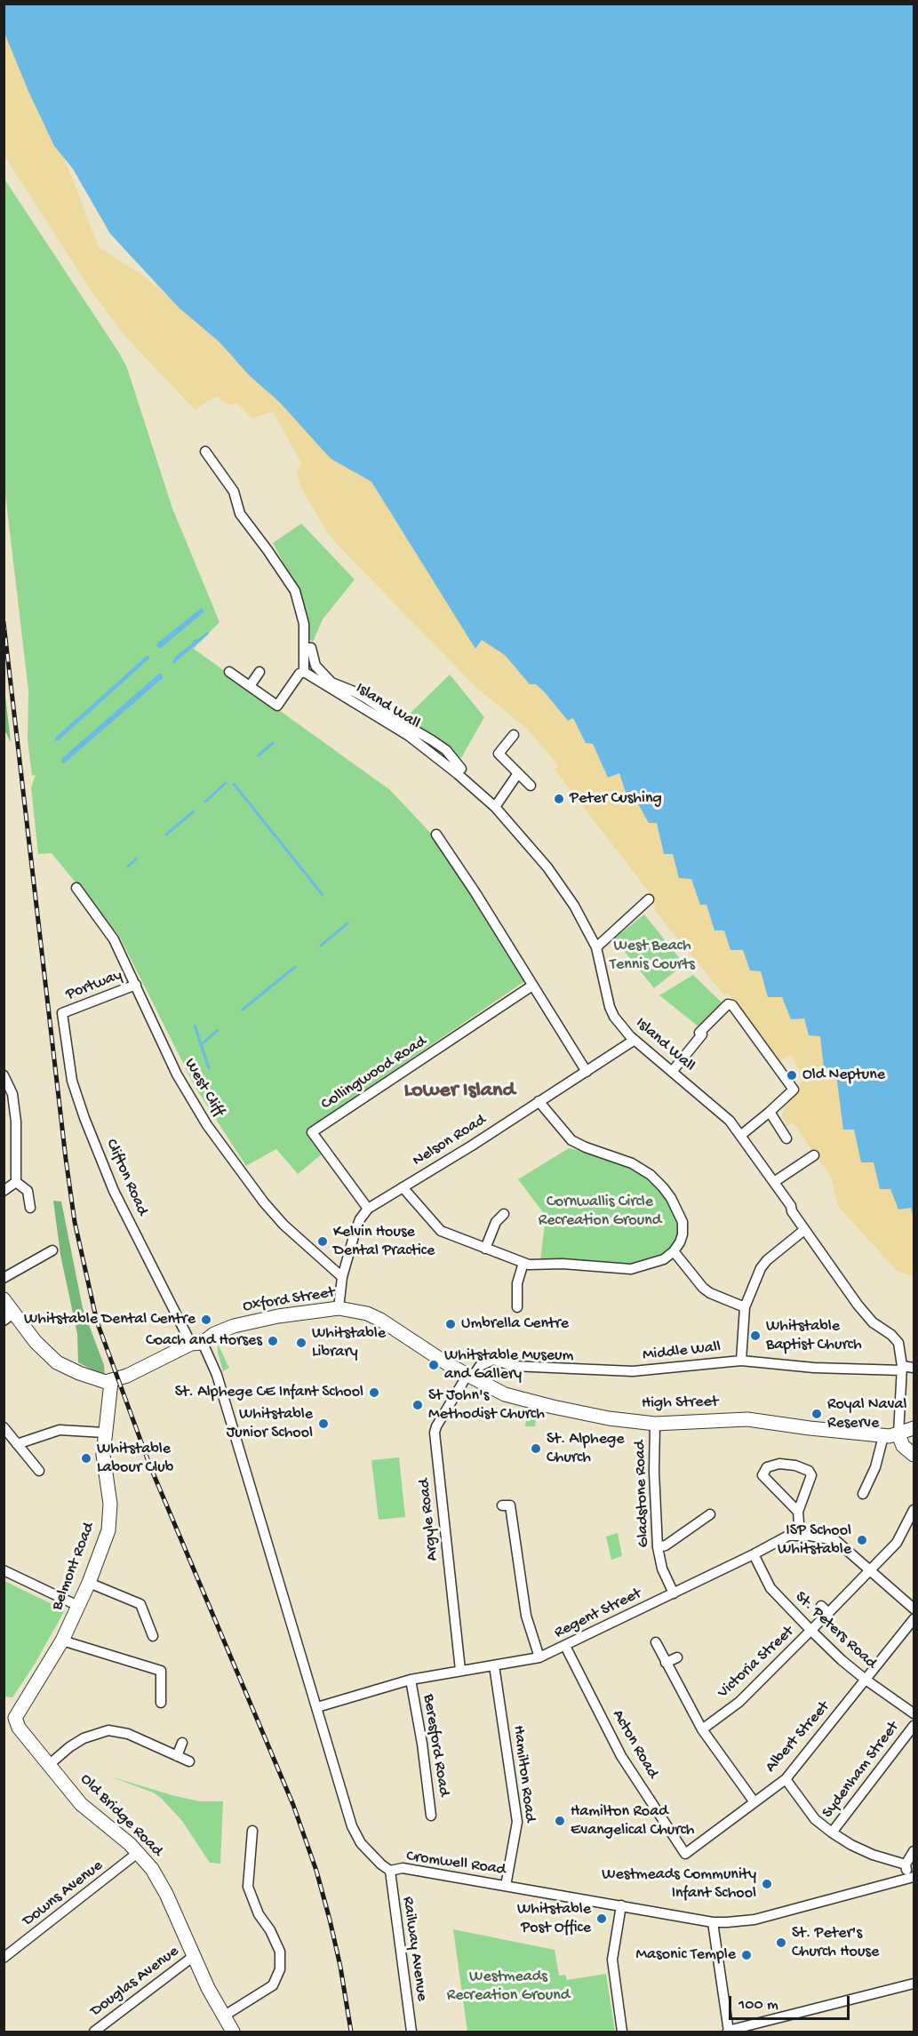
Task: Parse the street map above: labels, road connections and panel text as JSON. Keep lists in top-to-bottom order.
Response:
{
  "streets": {
    "main road": [
      "Oxford Street",
      "High Street",
      "Belmont Road",
      "Old Bridge Road"
    ],
    "street": [
      "Island Wall",
      "Portway",
      "Collingwood Road",
      "West Cliff",
      "Nelson Road",
      "Clifton Road",
      "Middle Wall",
      "Gladstone Road",
      "Argyle Road",
      "Regent Street",
      "St. Peters Road",
      "Victoria Street",
      "Albert Street",
      "Acton Road",
      "Beresford Road",
      "Sydenham Street",
      "Hamilton Road",
      "Cromwell Road",
      "Downs Avenue",
      "Railway Avenue",
      "Douglas Avenue"
    ]
  },
  "crossings": [
    ["Island Wall", "Nelson Road"],
    ["Island Wall", "Middle Wall"],
    ["Island Wall", "High Street"],
    ["Portway", "West Cliff"],
    ["Portway", "Clifton Road"],
    ["Collingwood Road", "Nelson Road"],
    ["West Cliff", "Nelson Road"],
    ["Nelson Road", "Oxford Street"],
    ["Clifton Road", "Oxford Street"],
    ["Clifton Road", "Cromwell Road"],
    ["Oxford Street", "Middle Wall"],
    ["Oxford Street", "High Street"],
    ["Oxford Street", "Argyle Road"],
    ["Oxford Street", "Belmont Road"],
    ["Oxford Street", "Cromwell Road"],
    ["Middle Wall", "High Street"],
    ["Middle Wall", "Argyle Road"],
    ["High Street", "Gladstone Road"],
    ["High Street", "Argyle Road"],
    ["Gladstone Road", "Regent Street"],
    ["Argyle Road", "Regent Street"],
    ["Belmont Road", "Old Bridge Road"],
    ["Regent Street", "St. Peters Road"],
    ["Regent Street", "Victoria Street"],
    ["Regent Street", "Acton Road"],
    ["Regent Street", "Beresford Road"],
    ["Regent Street", "Hamilton Road"],
    ["Regent Street", "Cromwell Road"],
    ["St. Peters Road", "Victoria Street"],
    ["St. Peters Road", "Albert Street"],
    ["Albert Street", "Acton Road"],
    ["Hamilton Road", "Cromwell Road"],
    ["Old Bridge Road", "Downs Avenue"],
    ["Old Bridge Road", "Douglas Avenue"],
    ["Cromwell Road", "Railway Avenue"]
  ],
  "districts": ["Lower Island"],
  "parks": ["West Beach Tennis Courts", "Cornwallis Circle Recreation Ground", "Westmeads Recreation Ground"],
  "places": [
    "Peter Cushing",
    "Old Neptune",
    "Kelvin House Dental Practice",
    "Whitstable Dental Centre",
    "Umbrella Centre",
    "Whitstable Baptist Church",
    "Coach and Horses",
    "Whitstable Library",
    "Whitstable Museum and Gallery",
    "St. Alphege CE Infant School",
    "St John's Methodist Church",
    "Royal Naval Reserve",
    "Whitstable Junior School",
    "St. Alphege Church",
    "Whitstable Labour Club",
    "ISP School Whitstable",
    "Hamilton Road Evangelical Church",
    "Westmeads Community Infant School",
    "Whitstable Post Office",
    "St. Peter's Church House",
    "Masonic Temple"
  ],
  "scale_bar": "100 m"
}
